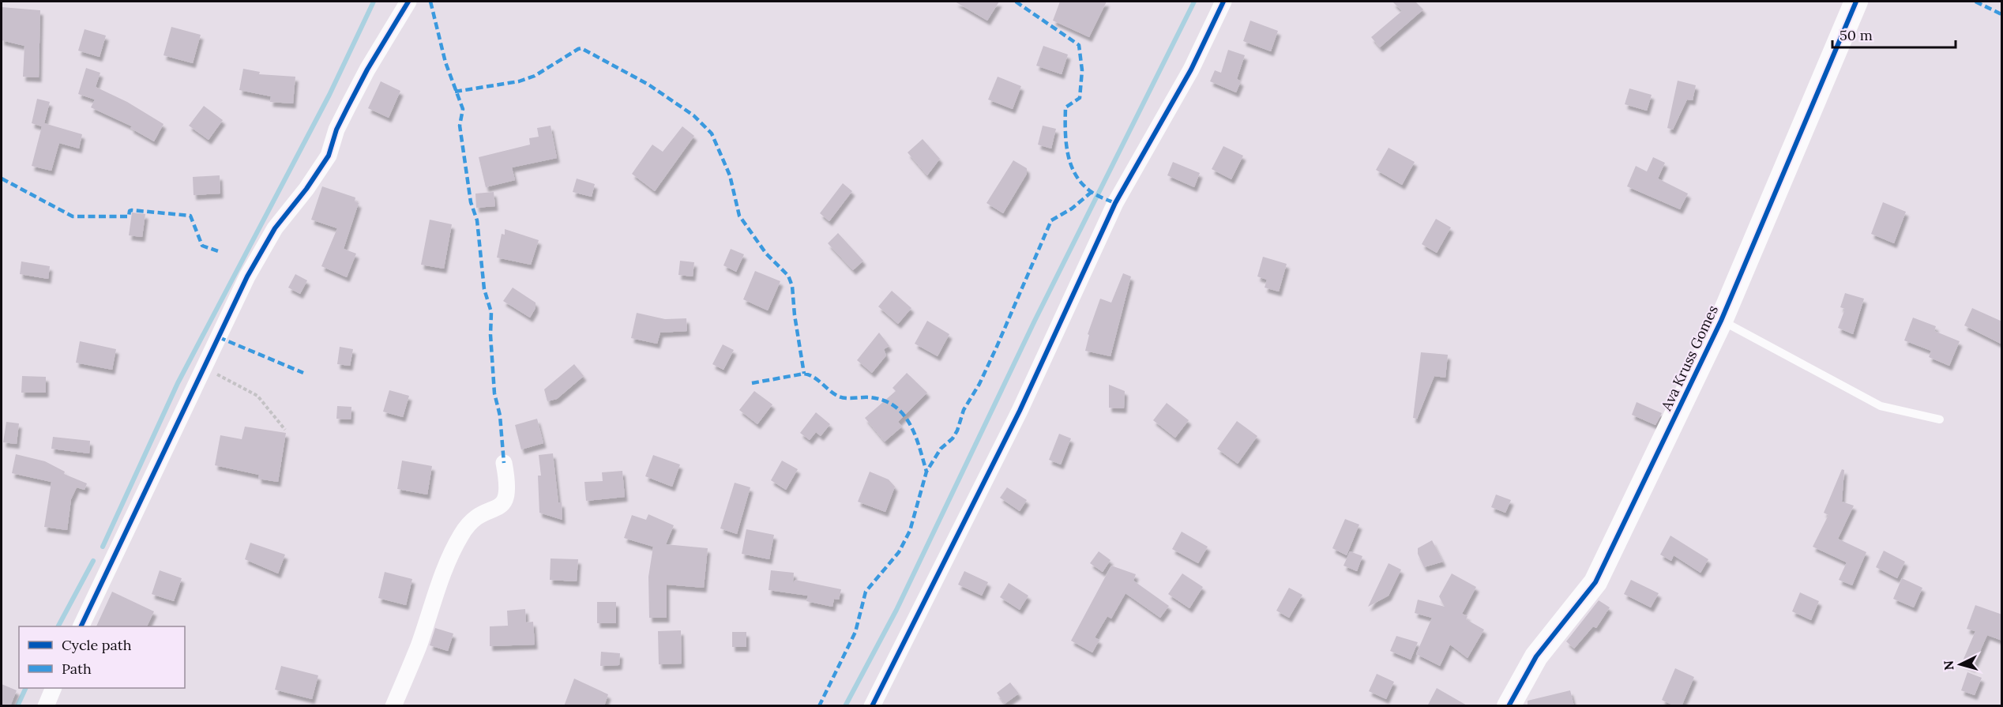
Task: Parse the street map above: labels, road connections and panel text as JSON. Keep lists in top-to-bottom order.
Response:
{
  "streets": {
    "street": ["Ava Kruss Gomes"]
  },
  "legend": ["Cycle path", "Path"],
  "scale_bar": "50 m",
  "north": "left"
}
